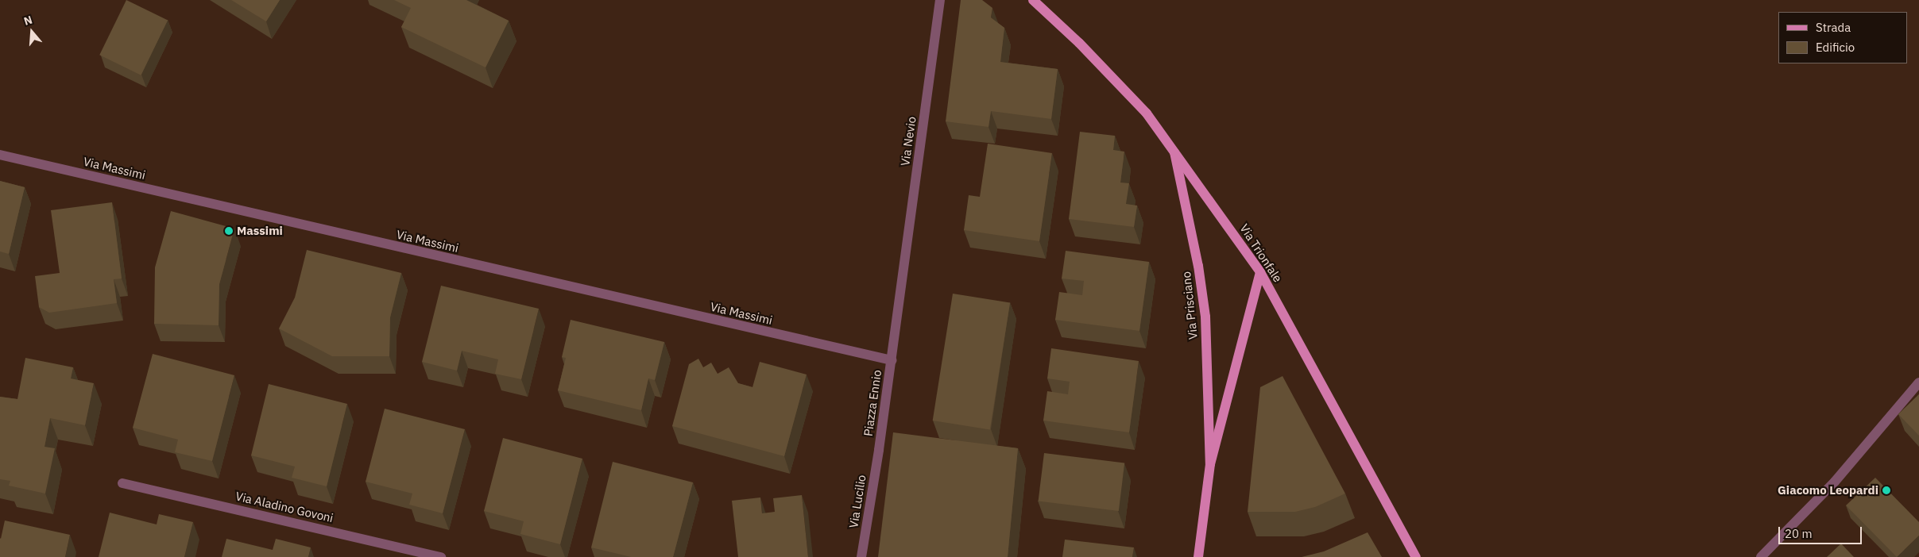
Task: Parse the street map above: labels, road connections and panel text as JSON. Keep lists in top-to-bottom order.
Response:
{
  "streets": {
    "main road": ["Via Trionfale", "Via Prisciano"],
    "street": [
      "Via Nevio",
      "Via Massimi",
      "Piazza Ennio",
      "Via Lucilio",
      "Via Aladino Govoni"
    ]
  },
  "crossings": [
    ["Via Nevio", "Piazza Ennio"],
    ["Via Massimi", "Piazza Ennio"],
    ["Via Trionfale", "Via Prisciano"],
    ["Piazza Ennio", "Via Lucilio"]
  ],
  "places": ["Massimi", "Giacomo Leopardi"],
  "legend": ["Strada", "Edificio"],
  "scale_bar": "20 m",
  "north": "top"
}
